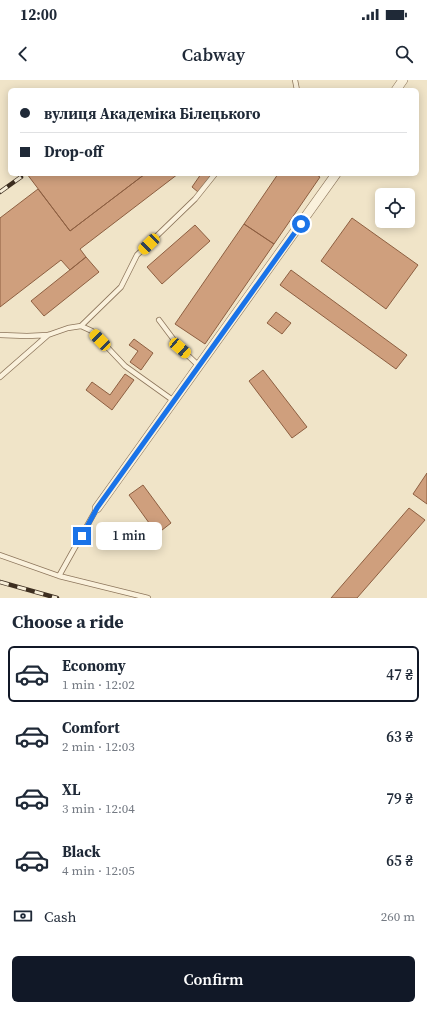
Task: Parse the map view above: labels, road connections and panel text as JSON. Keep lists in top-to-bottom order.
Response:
{
  "page": {
    "status": "12:00",
    "header": "Cabway",
    "banner": ["вулиця Академіка Білецького", "Drop-off"],
    "bubble": "1 min",
    "heading": "Choose a ride",
    "list": [
      {
        "name": "Economy",
        "note": "1 min · 12:02",
        "value": "47 ₴"
      },
      {
        "name": "Comfort",
        "note": "2 min · 12:03",
        "value": "63 ₴"
      },
      {
        "name": "XL",
        "note": "3 min · 12:04",
        "value": "79 ₴"
      },
      {
        "name": "Black",
        "note": "4 min · 12:05",
        "value": "65 ₴"
      }
    ],
    "pay": ["Cash", "260 m"],
    "buttons": "Confirm"
  }
}
